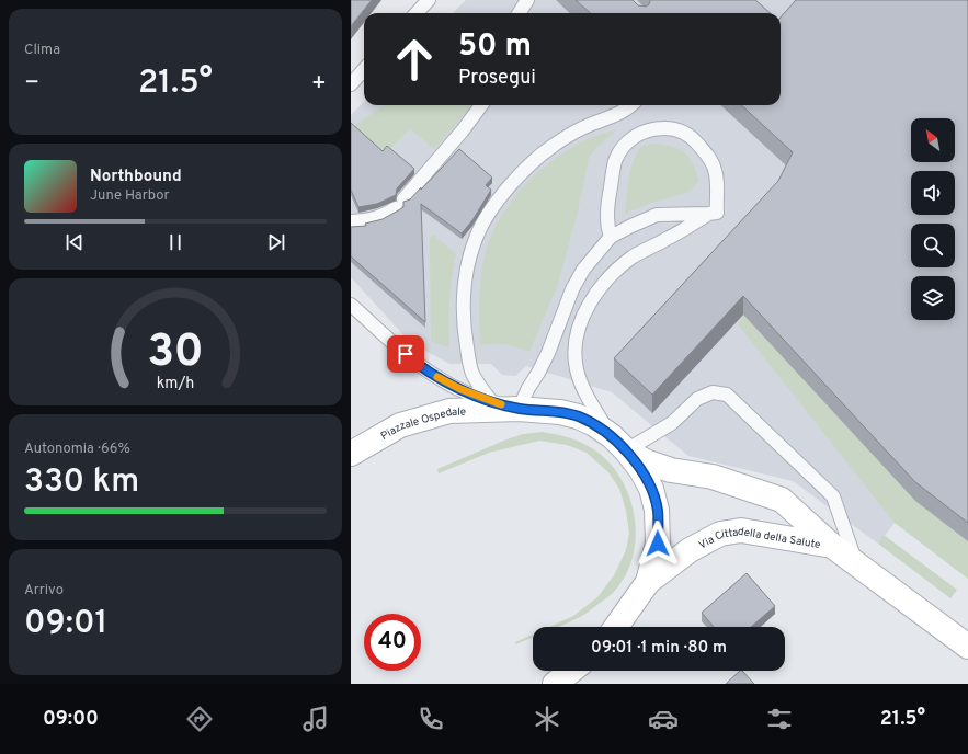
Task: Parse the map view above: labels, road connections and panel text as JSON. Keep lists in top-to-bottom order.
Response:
{
  "streets": {
    "street": ["Piazzale Ospedale", "Via Cittadella della Salute"]
  },
  "crossings": [
    ["Piazzale Ospedale", "Via Cittadella della Salute"]
  ],
  "north": "top left",
  "page": {
    "tile": [
      "Clima",
      ["Autonomia · 66%", "330 km"],
      ["Arrivo", "09:01"]
    ],
    "turn": ["50 m", "Prosegui"],
    "heat": ["−", "21.5°", "+"],
    "song": ["Northbound", "June Harbor"],
    "limit": "40",
    "trip": "09:01 · 1 min · 80 m",
    "tabs": ["09:00", "21.5°"],
    "gauge": ["30", "km/h"]
  }
}
